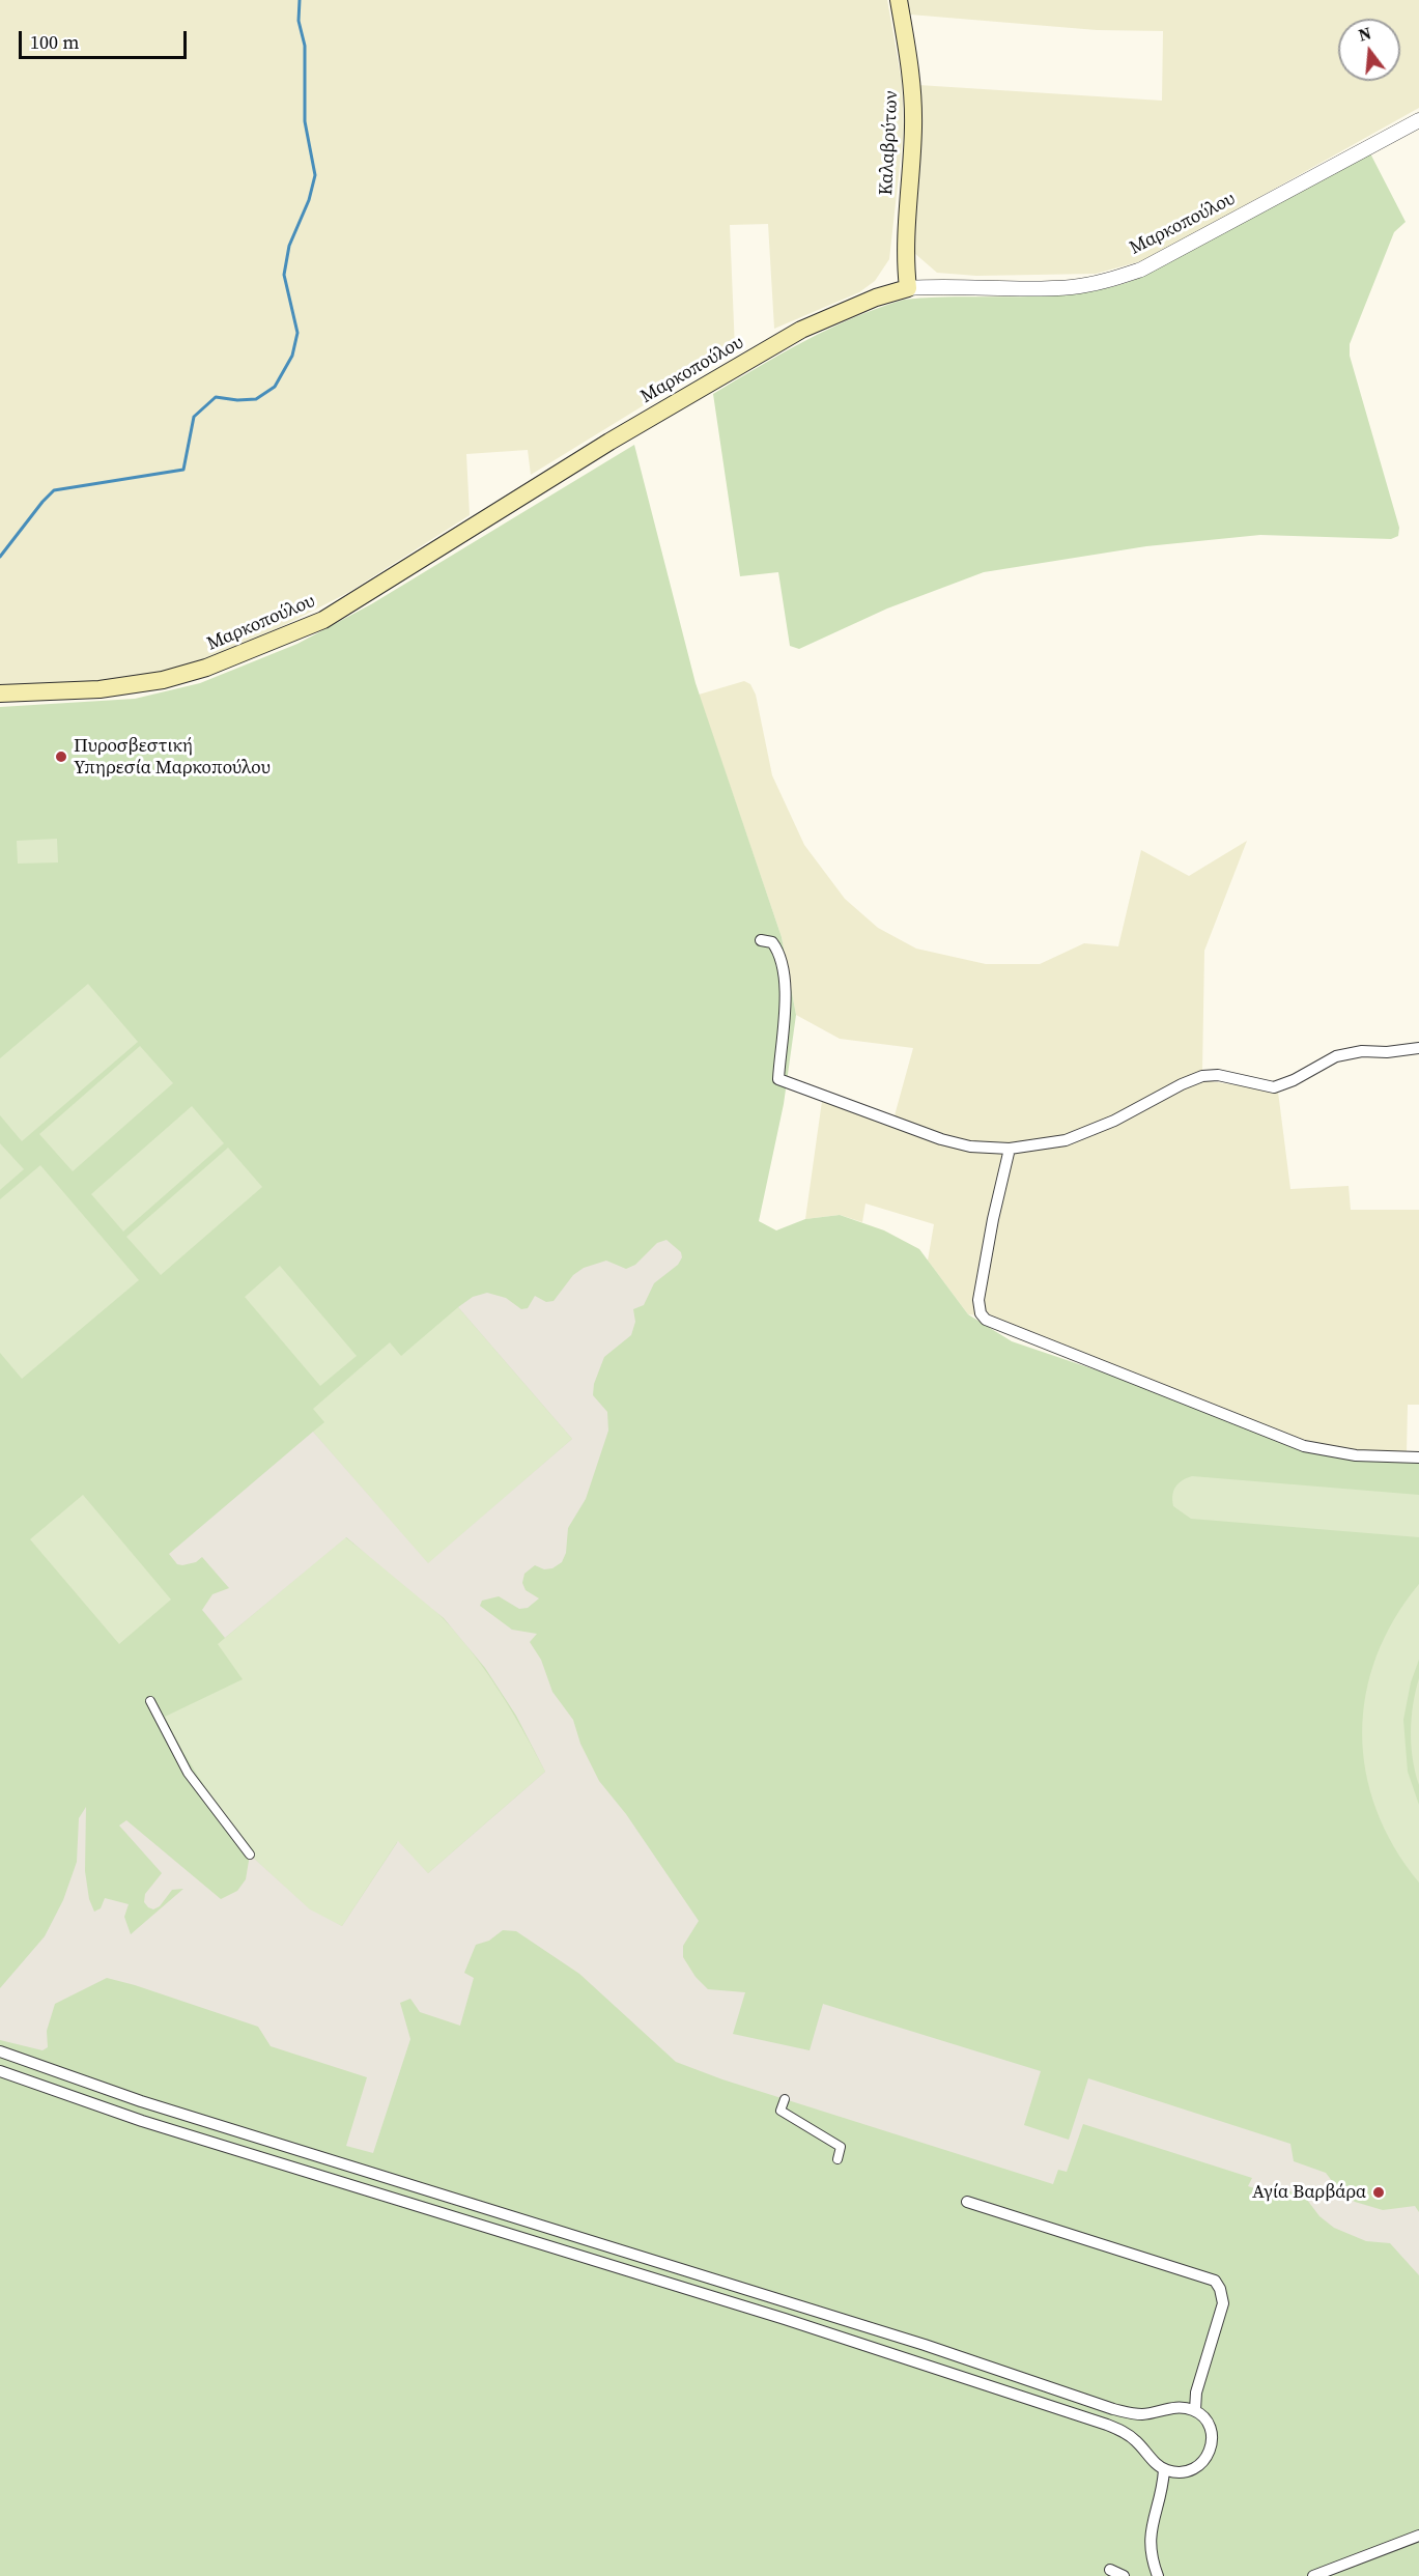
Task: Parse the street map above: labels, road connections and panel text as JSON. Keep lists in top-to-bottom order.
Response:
{
  "streets": {
    "main road": ["Καλαβρύτων", "Μαρκοπούλου"]
  },
  "crossings": [
    ["Καλαβρύτων", "Μαρκοπούλου"]
  ],
  "places": ["Πυροσβεστική Υπηρεσία Μαρκοπούλου", "Αγία Βαρβάρα"],
  "scale_bar": "100 m",
  "north": "top"
}
